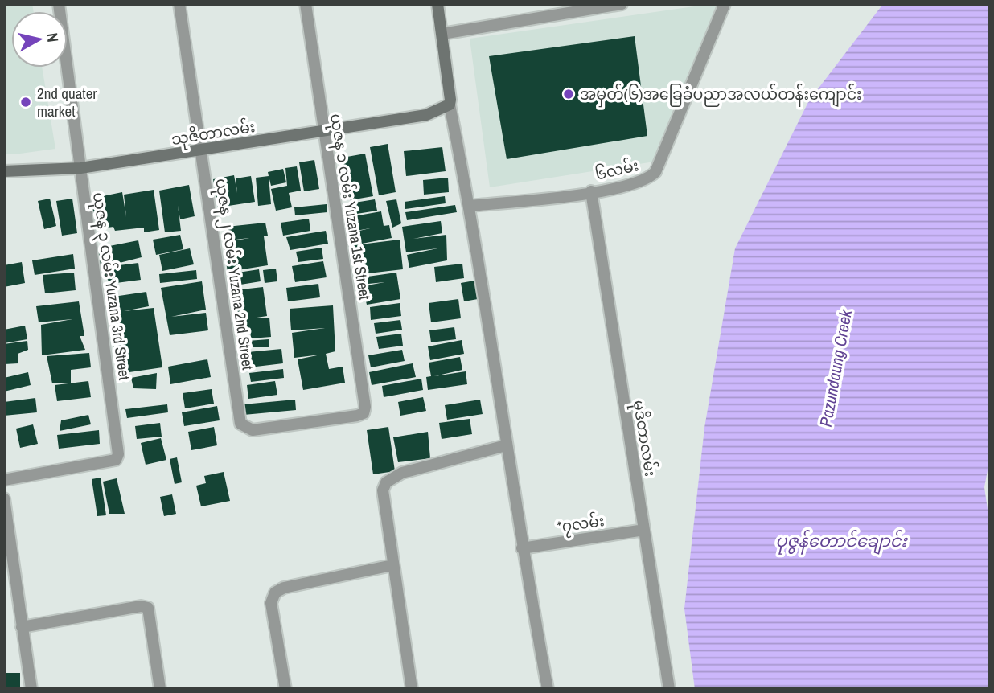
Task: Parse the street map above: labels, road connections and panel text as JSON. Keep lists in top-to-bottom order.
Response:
{
  "streets": {
    "main road": ["သုဇိတာလမ်း"],
    "street": [
      "၆လမ်း",
      "ယုဇန ၁ လမ်း Yuzana 1st Street",
      "ယုဇန ၂ လမ်း Yuzana 2nd Street",
      "ယုဇန ၃ လမ်း Yuzana 3rd Street",
      "မုဒိတာလမ်း",
      "*၇လမ်း"
    ]
  },
  "crossings": [
    ["သုဇိတာလမ်း", "ယုဇန ၁ လမ်း Yuzana 1st Street"],
    ["သုဇိတာလမ်း", "ယုဇန ၂ လမ်း Yuzana 2nd Street"],
    ["သုဇိတာလမ်း", "ယုဇန ၃ လမ်း Yuzana 3rd Street"],
    ["၆လမ်း", "မုဒိတာလမ်း"],
    ["ယုဇန ၁ လမ်း Yuzana 1st Street", "ယုဇန ၂ လမ်း Yuzana 2nd Street"],
    ["မုဒိတာလမ်း", "*၇လမ်း"]
  ],
  "water": ["Pazundaung Creek", "ပုဇွန်တောင်ချောင်း"],
  "places": ["အမှတ်(၆)အခြေခံပညာအလယ်တန်းကျောင်း", "2nd quater market"],
  "north": "right"
}
